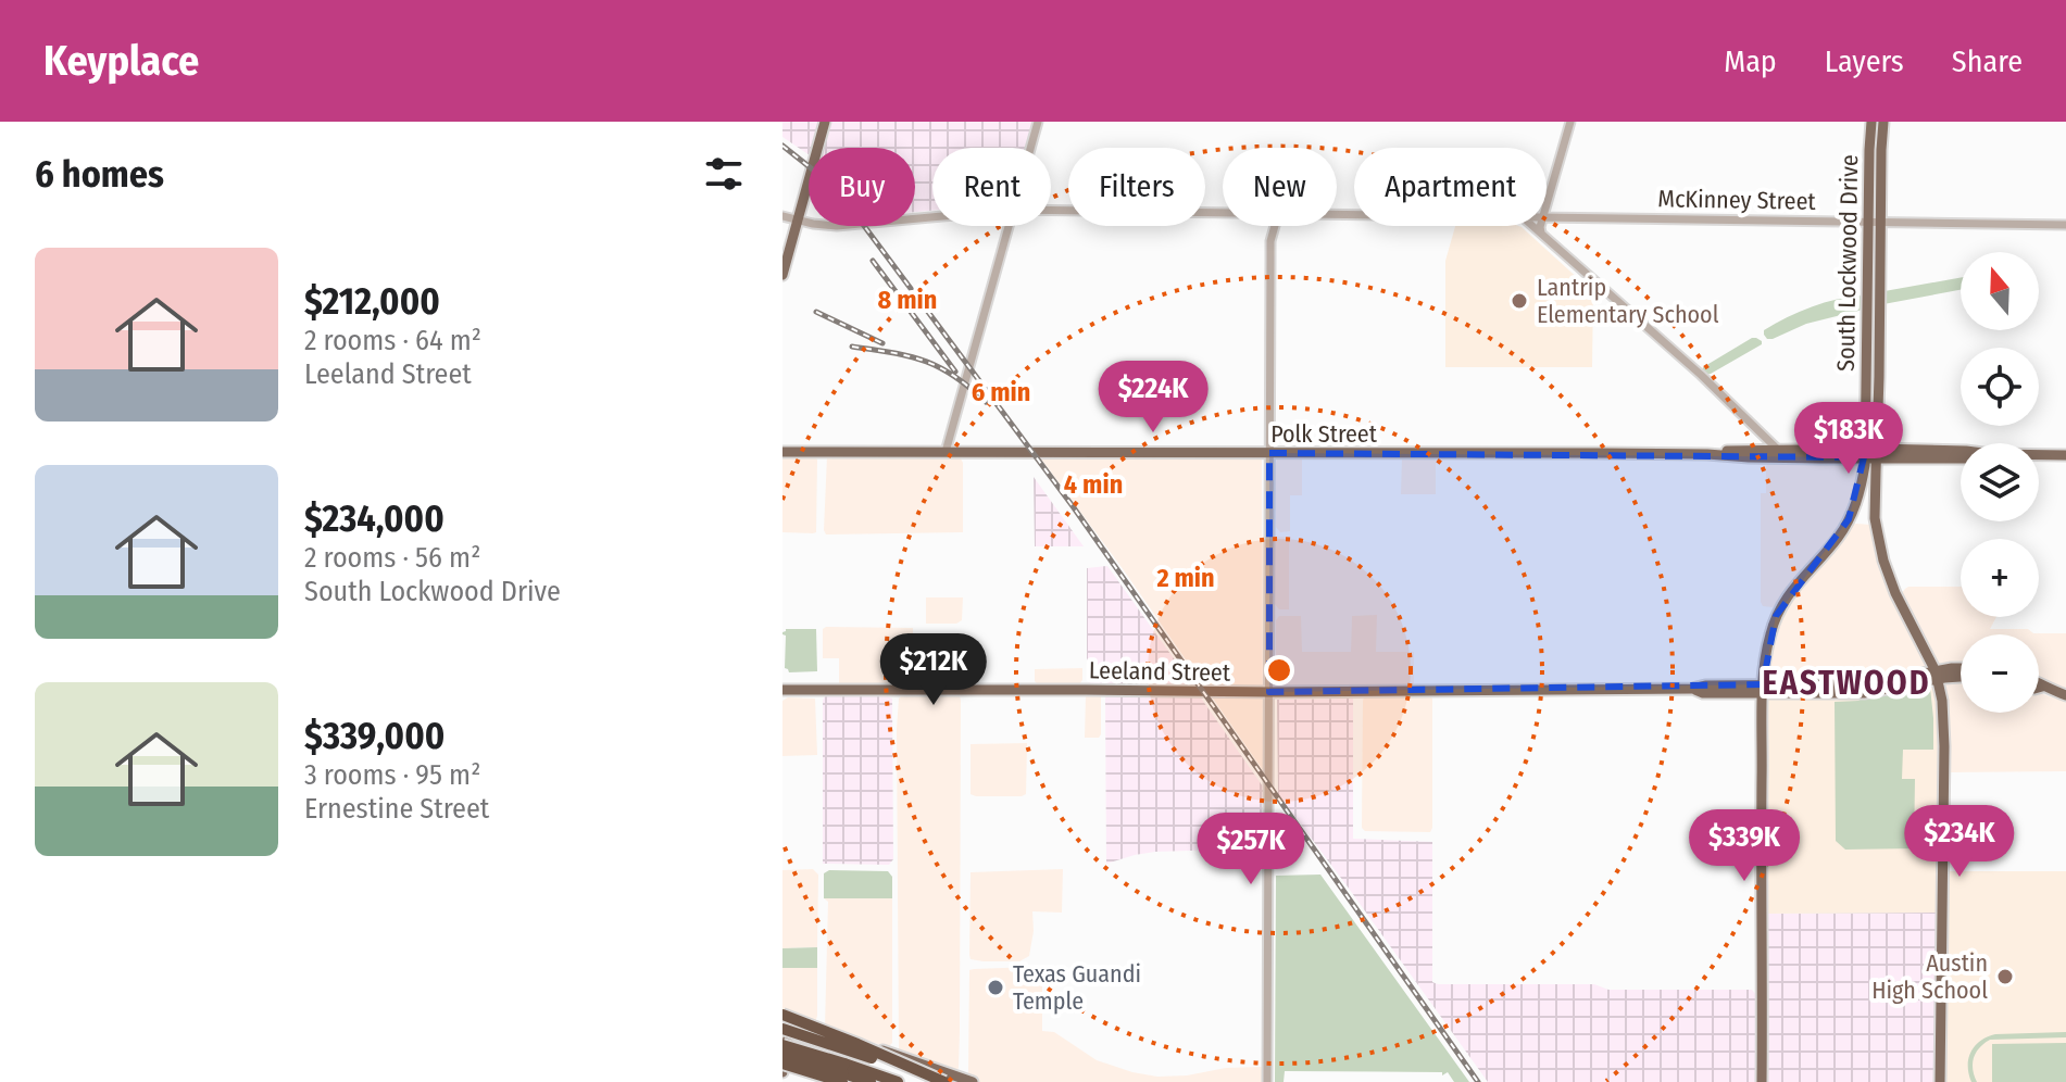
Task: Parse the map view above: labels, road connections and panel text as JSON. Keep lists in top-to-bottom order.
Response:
{
  "streets": {
    "main road": ["South Lockwood Drive", "Polk Street", "Leeland Street"],
    "street": ["McKinney Street"]
  },
  "crossings": [
    ["McKinney Street", "South Lockwood Drive"],
    ["South Lockwood Drive", "Polk Street"],
    ["South Lockwood Drive", "Leeland Street"]
  ],
  "districts": ["EASTWOOD"],
  "places": ["Lantrip Elementary School", "Austin High School", "Texas Guandi Temple"],
  "north": "top",
  "page": {
    "header": "Keyplace",
    "nav": ["Map", "Layers", "Share"],
    "heading": "6 homes",
    "chip": [
      "Buy",
      "Rent",
      "Filters",
      "New",
      "Apartment"
    ],
    "list": [
      {
        "name": "$212,000",
        "note": "2 rooms · 64 m² · Leeland Street"
      },
      {
        "name": "$234,000",
        "note": "2 rooms · 56 m² · South Lockwood Drive"
      },
      {
        "name": "$339,000",
        "note": "3 rooms · 95 m² · Ernestine Street"
      }
    ],
    "map_buttons": ["+", "−"],
    "price": [
      "$224K",
      "$183K",
      "$212K",
      "$234K",
      "$339K",
      "$257K"
    ]
  },
  "rings": [
    "8 min",
    "6 min",
    "4 min",
    "2 min"
  ]
}
